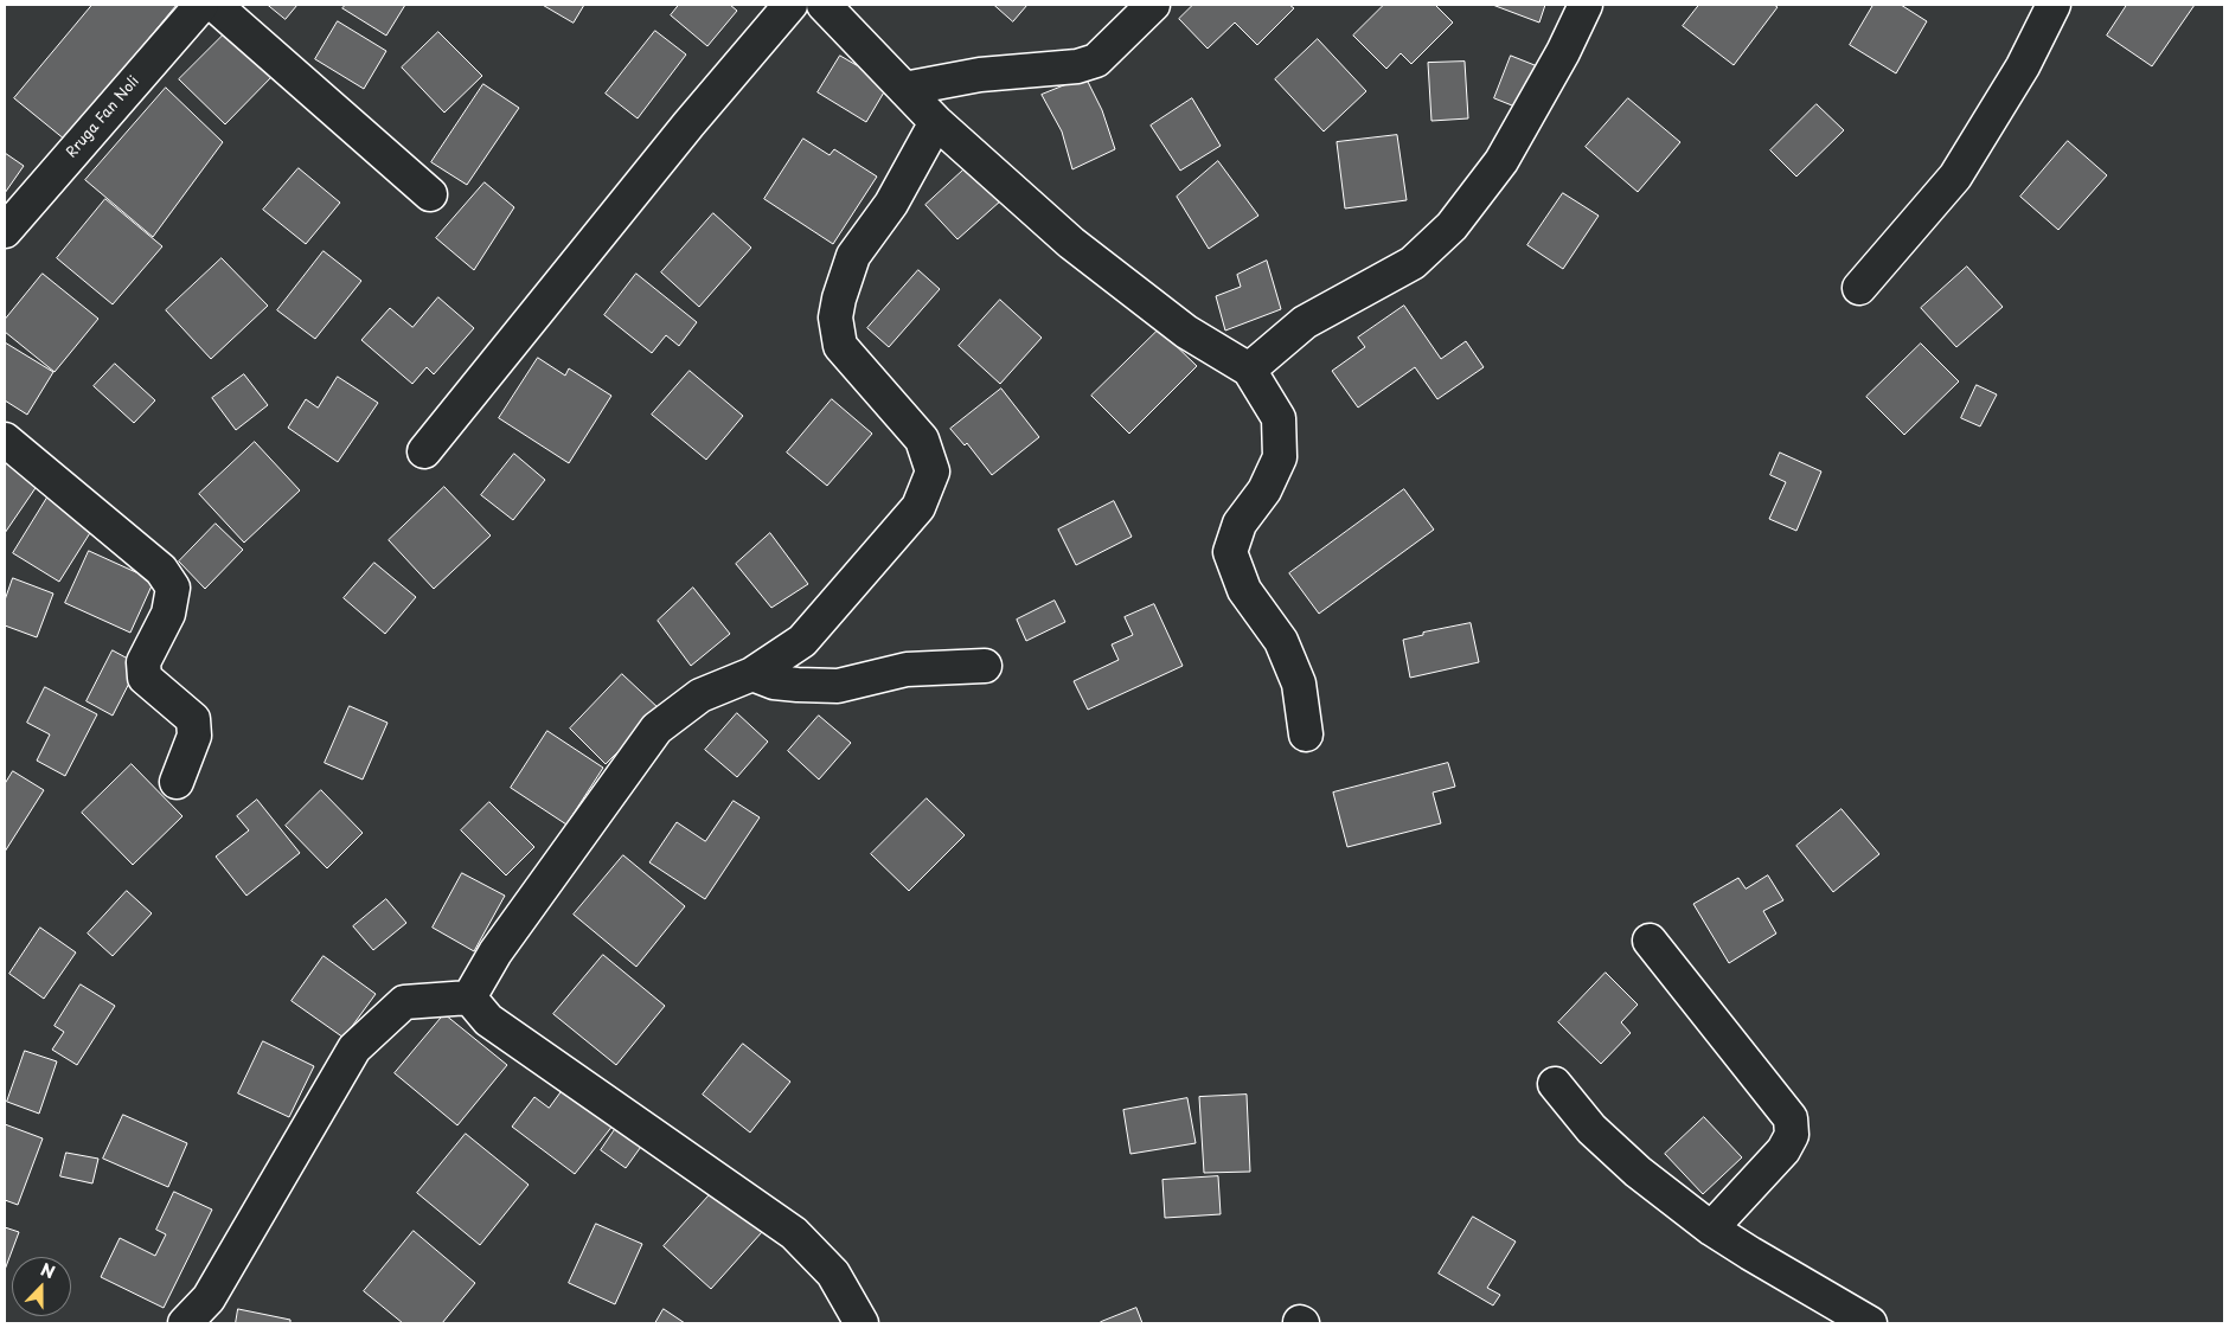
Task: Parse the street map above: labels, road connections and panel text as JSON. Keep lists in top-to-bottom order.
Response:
{
  "streets": {
    "street": ["Rruga Fan Noli"]
  },
  "north": "top"
}
